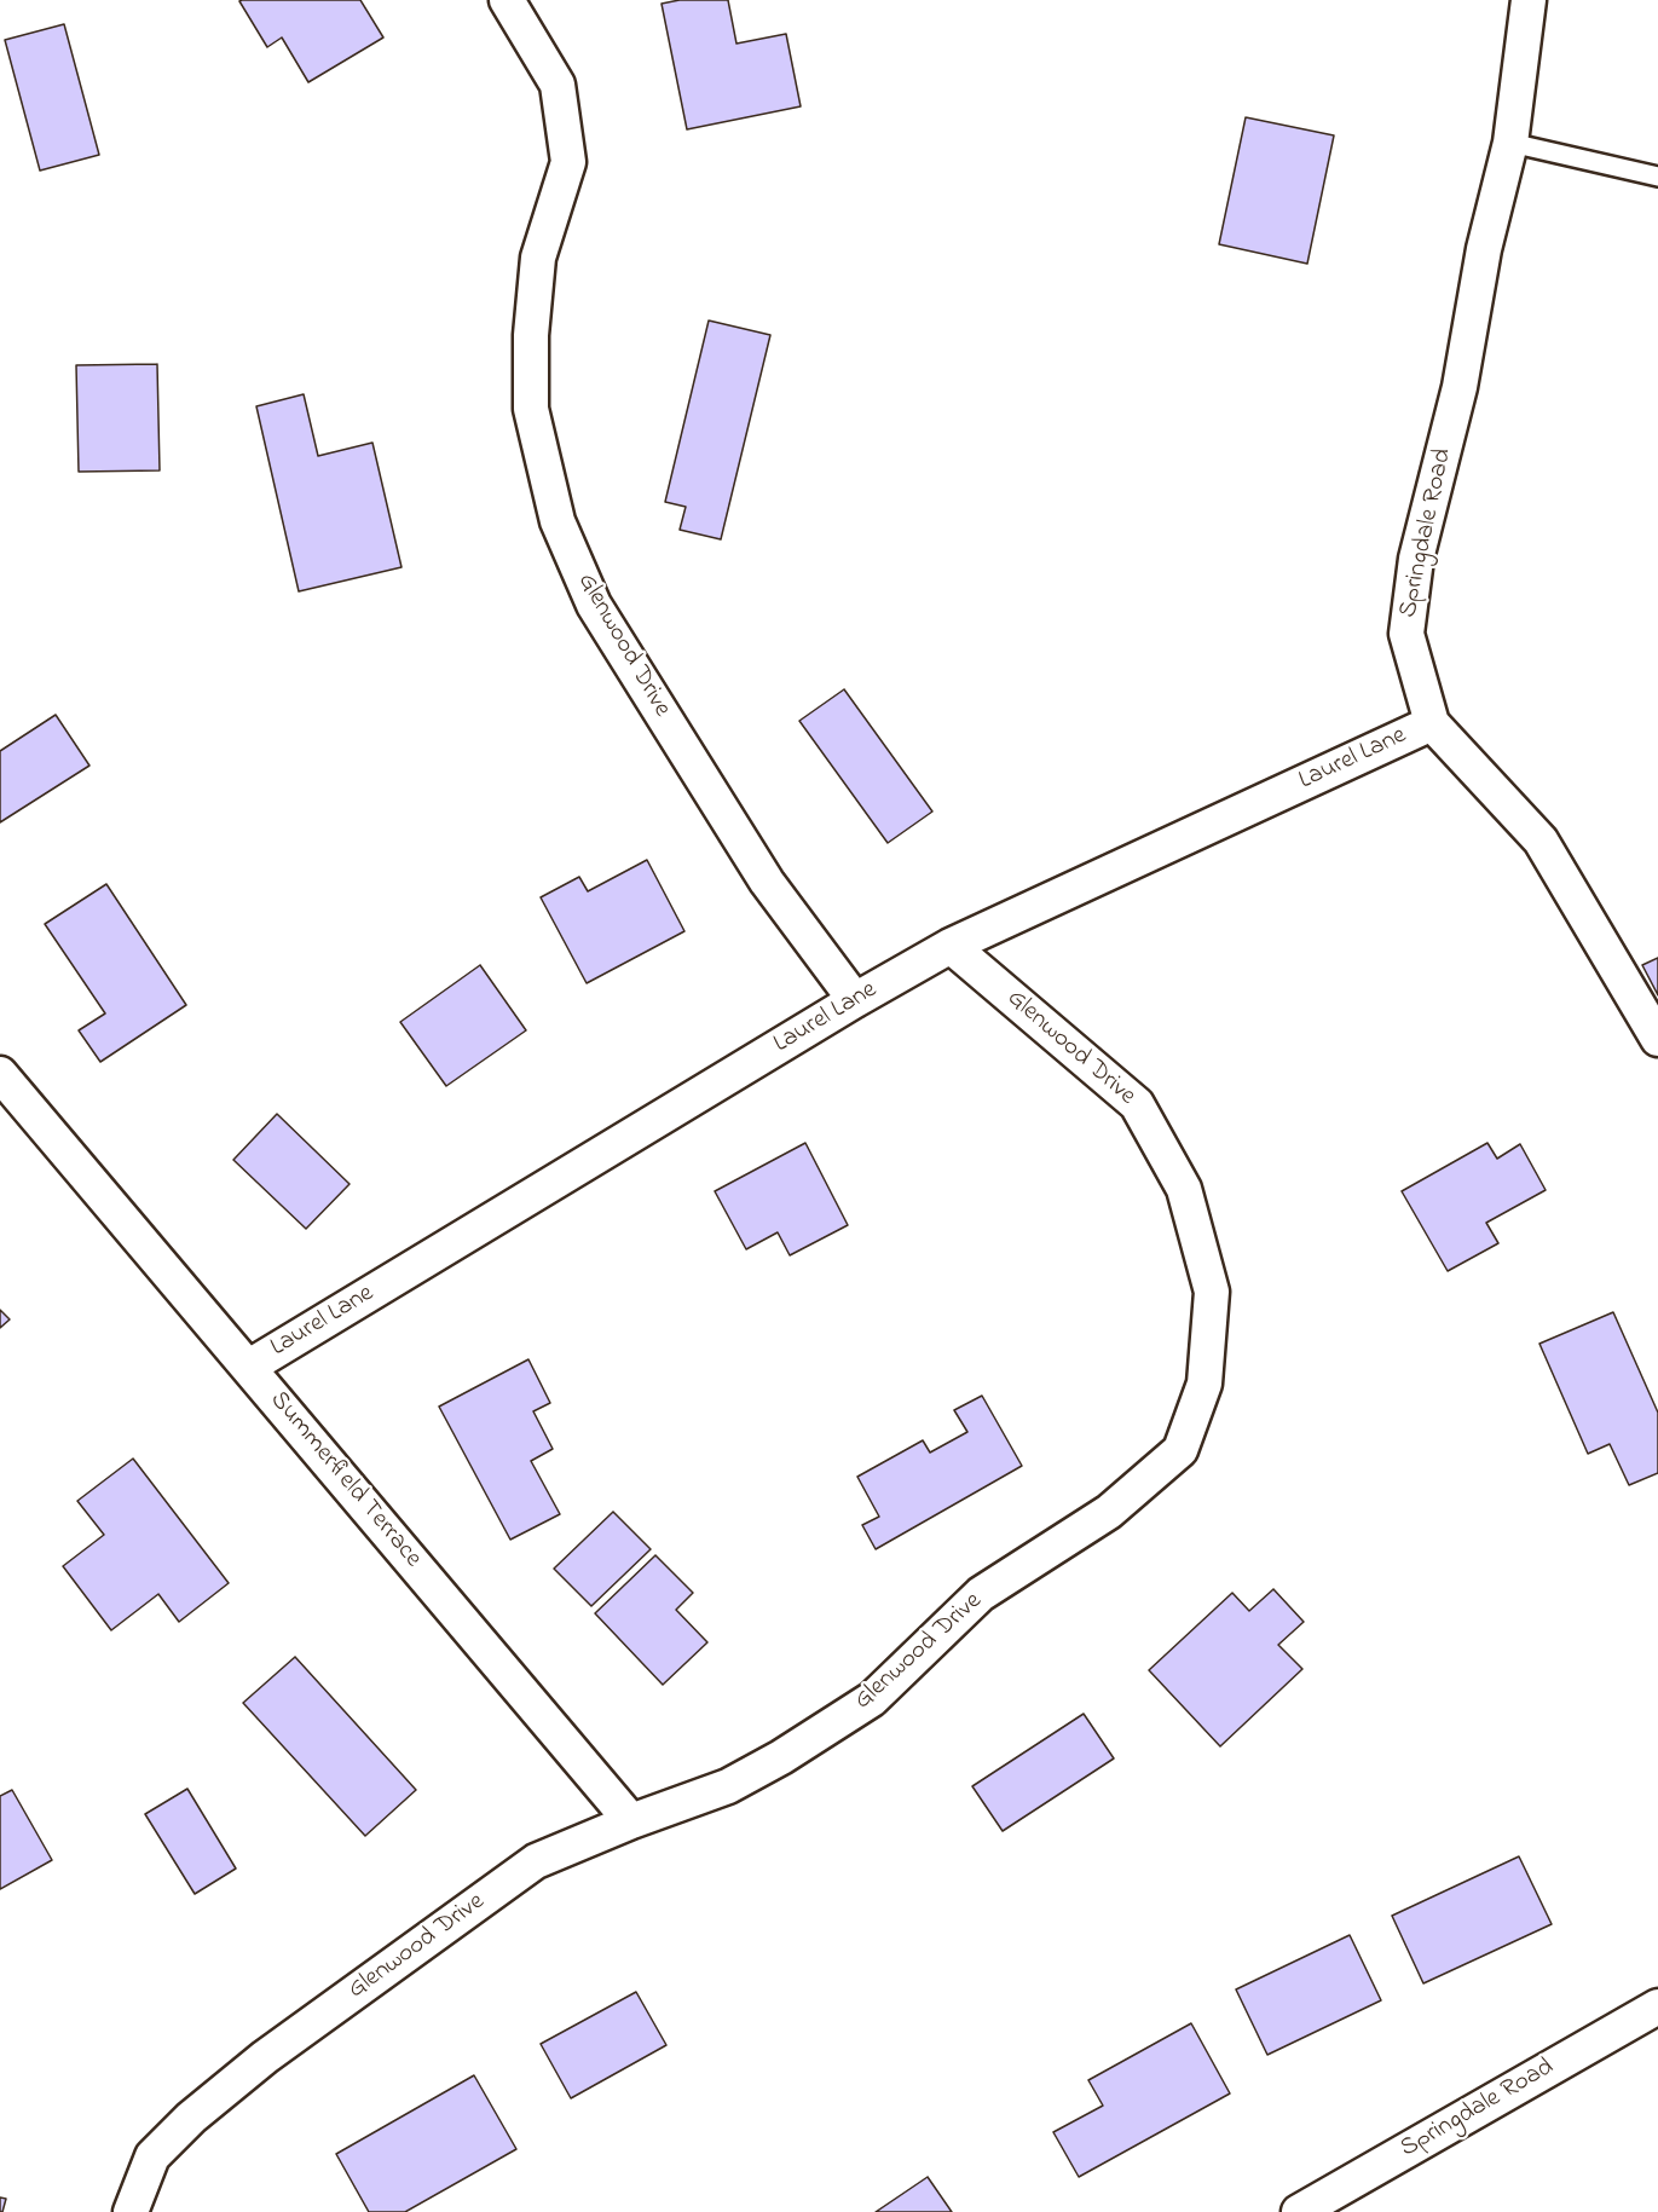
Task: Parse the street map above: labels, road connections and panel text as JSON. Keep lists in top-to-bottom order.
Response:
{
  "streets": {
    "street": [
      "Springdale Road",
      "Glenwood Drive",
      "Laurel Lane",
      "Summerfield Terrace"
    ]
  },
  "crossings": [
    ["Springdale Road", "Laurel Lane"],
    ["Glenwood Drive", "Laurel Lane"],
    ["Glenwood Drive", "Summerfield Terrace"],
    ["Laurel Lane", "Summerfield Terrace"]
  ]
}
